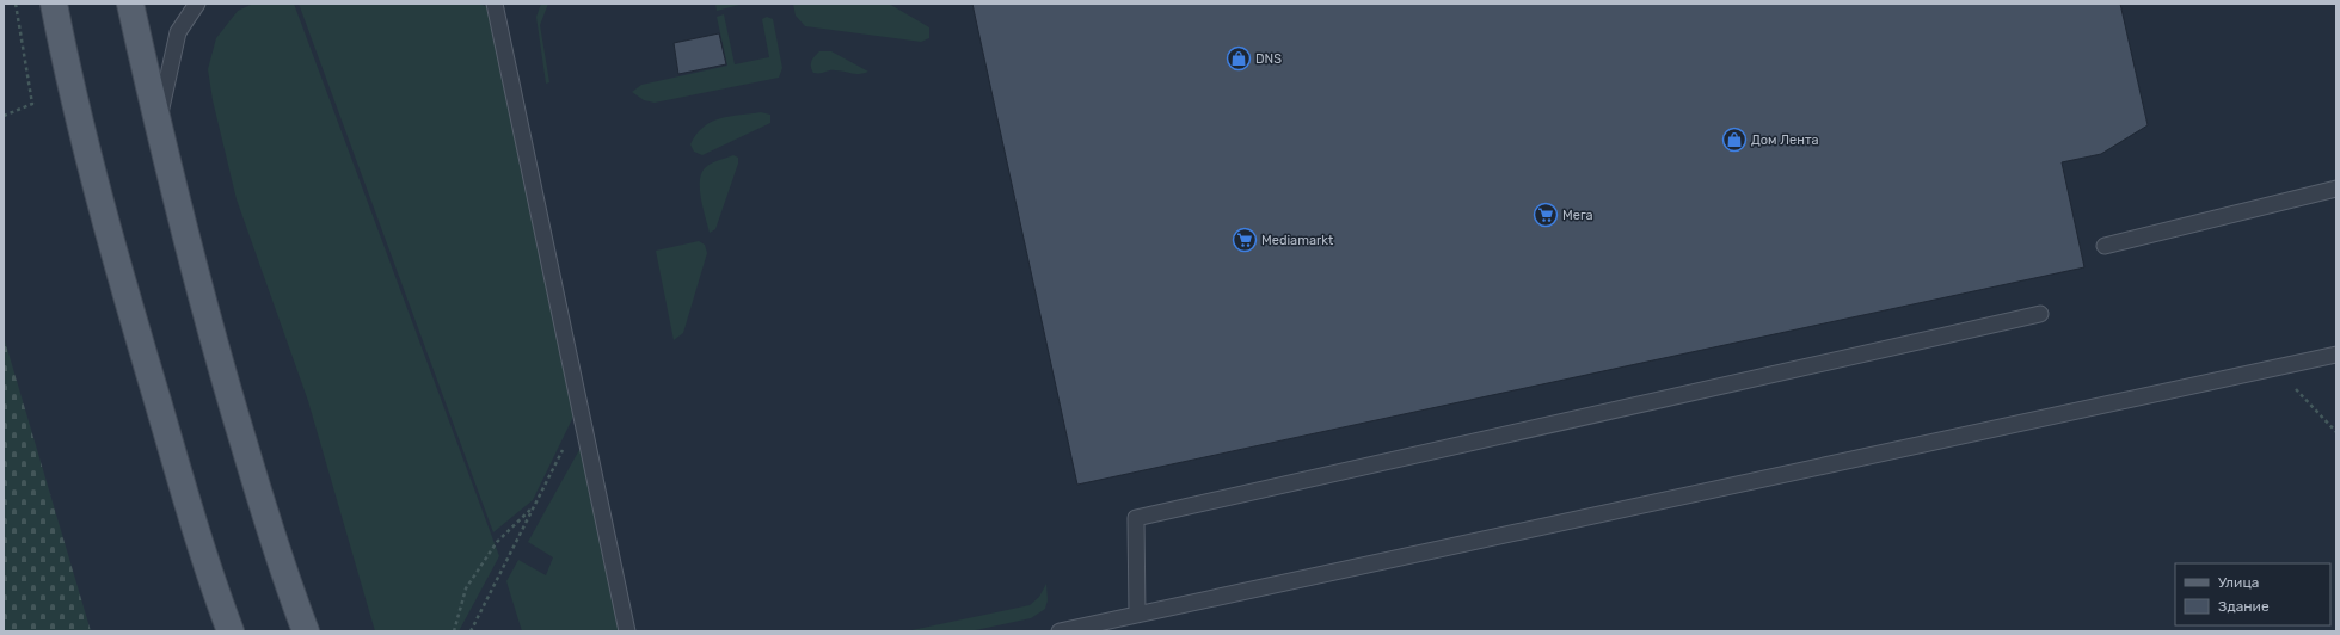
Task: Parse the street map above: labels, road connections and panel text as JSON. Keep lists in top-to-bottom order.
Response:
{
  "places": {
    "shop": ["DNS", "Дом Лента"],
    "supermarket": ["Мега", "Mediamarkt"]
  },
  "legend": ["Улица", "Здание"]
}
